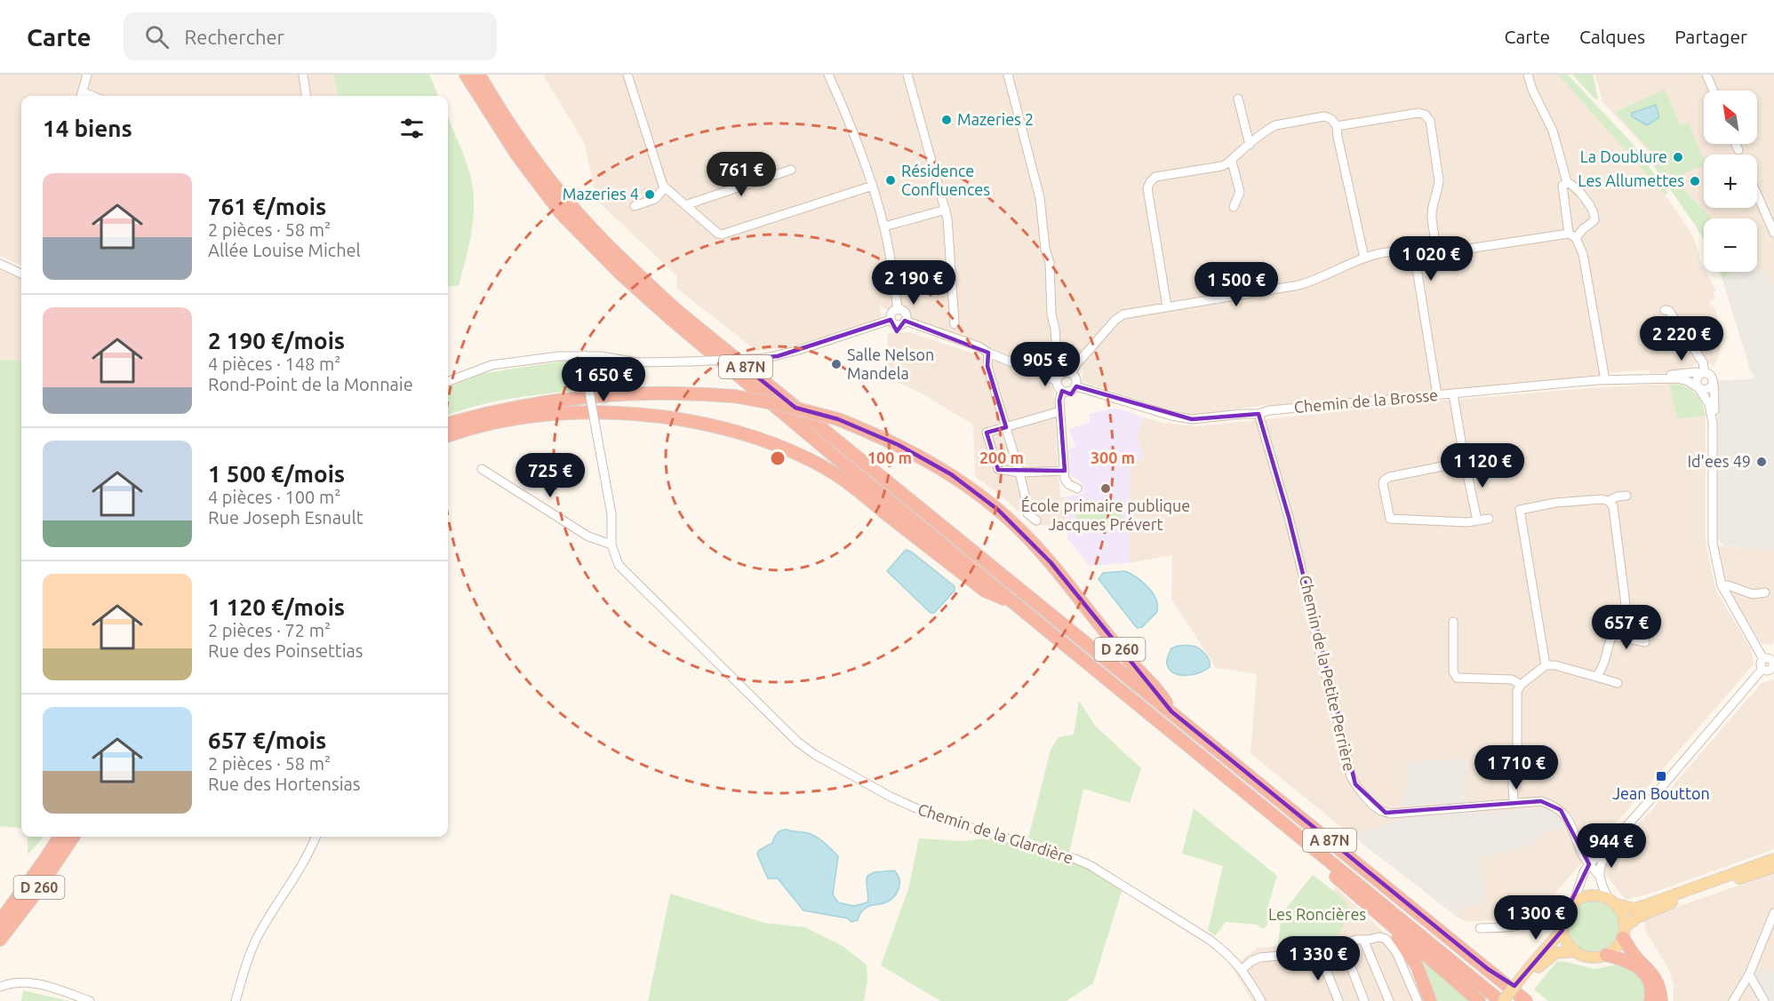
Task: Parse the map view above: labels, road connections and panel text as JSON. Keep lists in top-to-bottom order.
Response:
{
  "streets": {
    "highway": ["A 87N", "D 260"],
    "street": ["Chemin de la Brosse", "Chemin de la Petite Perrière", "Chemin de la Glardière"]
  },
  "crossings": [
    ["A 87N", "D 260"],
    ["Chemin de la Brosse", "Chemin de la Petite Perrière"]
  ],
  "parks": ["Les Roncières"],
  "places": {
    "other": [
      "Mazeries 2",
      "La Doublure",
      "Résidence Confluences",
      "Les Allumettes",
      "Mazeries 4",
      "Salle Nelson Mandela",
      "Id'ees 49",
      "École primaire publique Jacques Prévert"
    ],
    "transit": ["Jean Boutton"]
  },
  "north": "top left",
  "page": {
    "header": "Carte",
    "search": "Rechercher",
    "nav": ["Carte", "Calques", "Partager"],
    "map_buttons": ["+", "−"],
    "heading": "14 biens",
    "price": [
      "761 €",
      "1 020 €",
      "2 190 €",
      "1 500 €",
      "2 220 €",
      "905 €",
      "1 650 €",
      "1 120 €",
      "725 €",
      "657 €",
      "1 710 €",
      "944 €",
      "1 300 €",
      "1 330 €"
    ],
    "list": [
      {
        "name": "761 €/mois",
        "note": "2 pièces · 58 m² · Allée Louise Michel"
      },
      {
        "name": "2 190 €/mois",
        "note": "4 pièces · 148 m² · Rond-Point de la Monnaie"
      },
      {
        "name": "1 500 €/mois",
        "note": "4 pièces · 100 m² · Rue Joseph Esnault"
      },
      {
        "name": "1 120 €/mois",
        "note": "2 pièces · 72 m² · Rue des Poinsettias"
      },
      {
        "name": "657 €/mois",
        "note": "2 pièces · 58 m² · Rue des Hortensias"
      }
    ]
  },
  "rings": ["100 m", "200 m", "300 m"]
}
